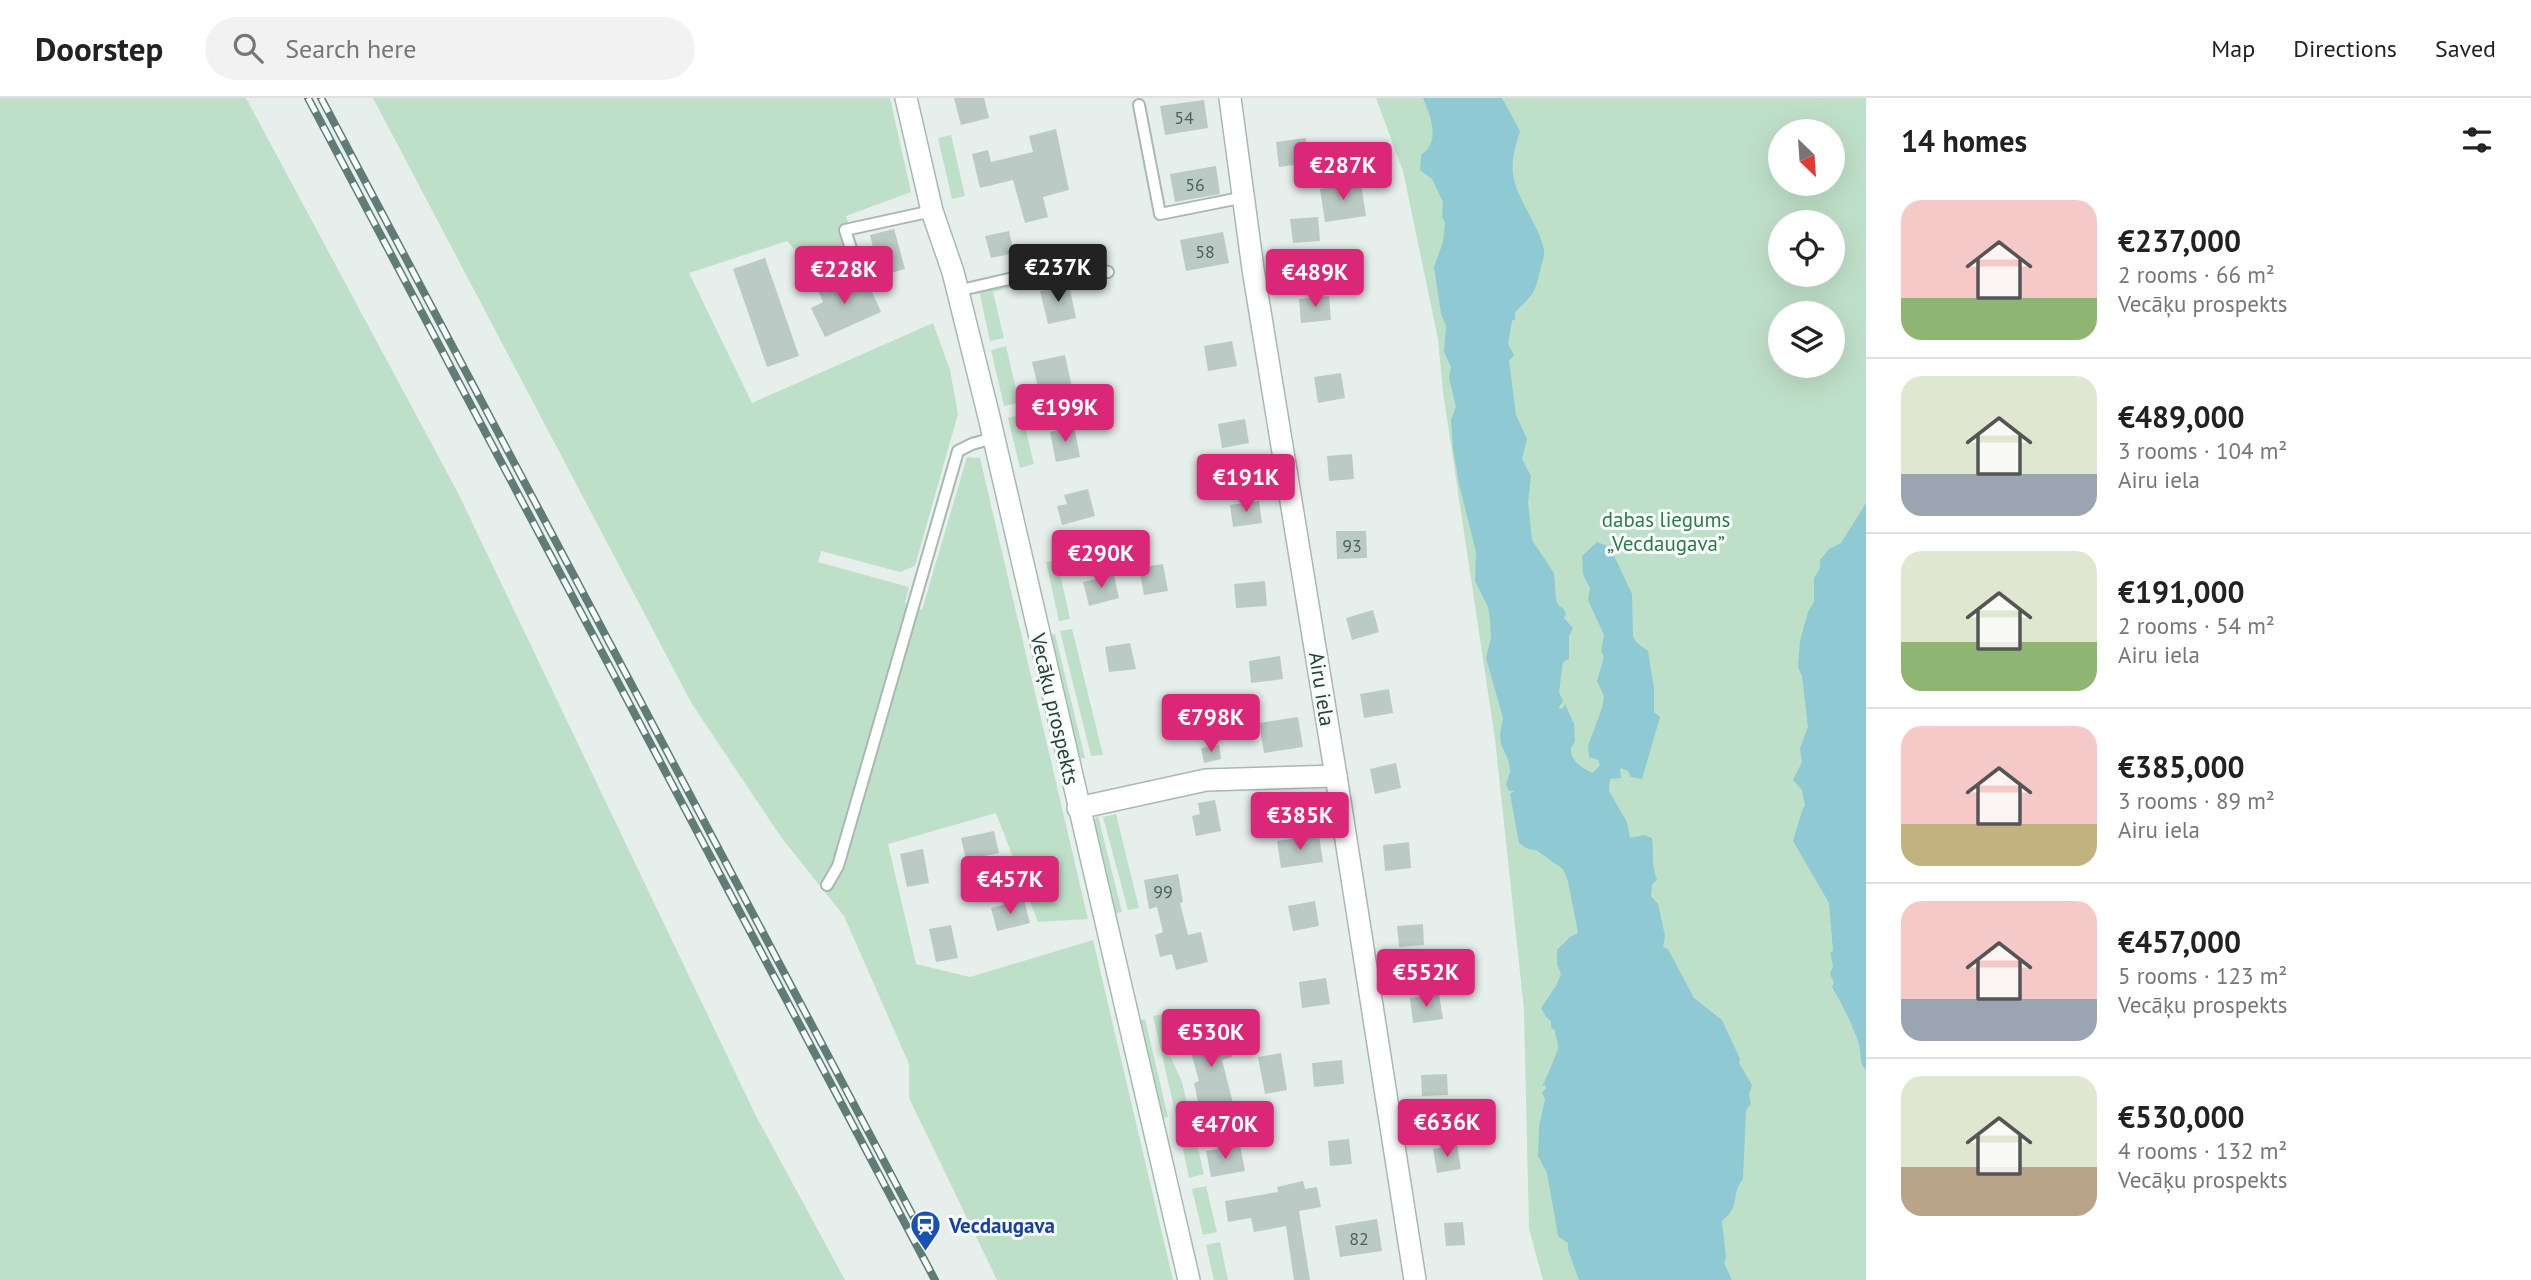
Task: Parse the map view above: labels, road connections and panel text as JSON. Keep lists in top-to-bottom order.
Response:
{
  "streets": {
    "street": ["Airu iela", "Vecāķu prospekts"]
  },
  "parks": ["dabas liegums „Vecdaugava”"],
  "places": {
    "station": ["Vecdaugava"]
  },
  "house_numbers": [
    "54",
    "56",
    "58",
    "93",
    "99",
    "82"
  ],
  "north": "bottom right",
  "page": {
    "header": "Doorstep",
    "search": "Search here",
    "nav": ["Map", "Directions", "Saved"],
    "heading": "14 homes",
    "price": [
      "€287K",
      "€237K",
      "€228K",
      "€489K",
      "€199K",
      "€191K",
      "€290K",
      "€798K",
      "€385K",
      "€457K",
      "€552K",
      "€530K",
      "€636K",
      "€470K"
    ],
    "list": [
      {
        "name": "€237,000",
        "note": "2 rooms · 66 m² · Vecāķu prospekts"
      },
      {
        "name": "€489,000",
        "note": "3 rooms · 104 m² · Airu iela"
      },
      {
        "name": "€191,000",
        "note": "2 rooms · 54 m² · Airu iela"
      },
      {
        "name": "€385,000",
        "note": "3 rooms · 89 m² · Airu iela"
      },
      {
        "name": "€457,000",
        "note": "5 rooms · 123 m² · Vecāķu prospekts"
      },
      {
        "name": "€530,000",
        "note": "4 rooms · 132 m² · Vecāķu prospekts"
      }
    ]
  }
}
